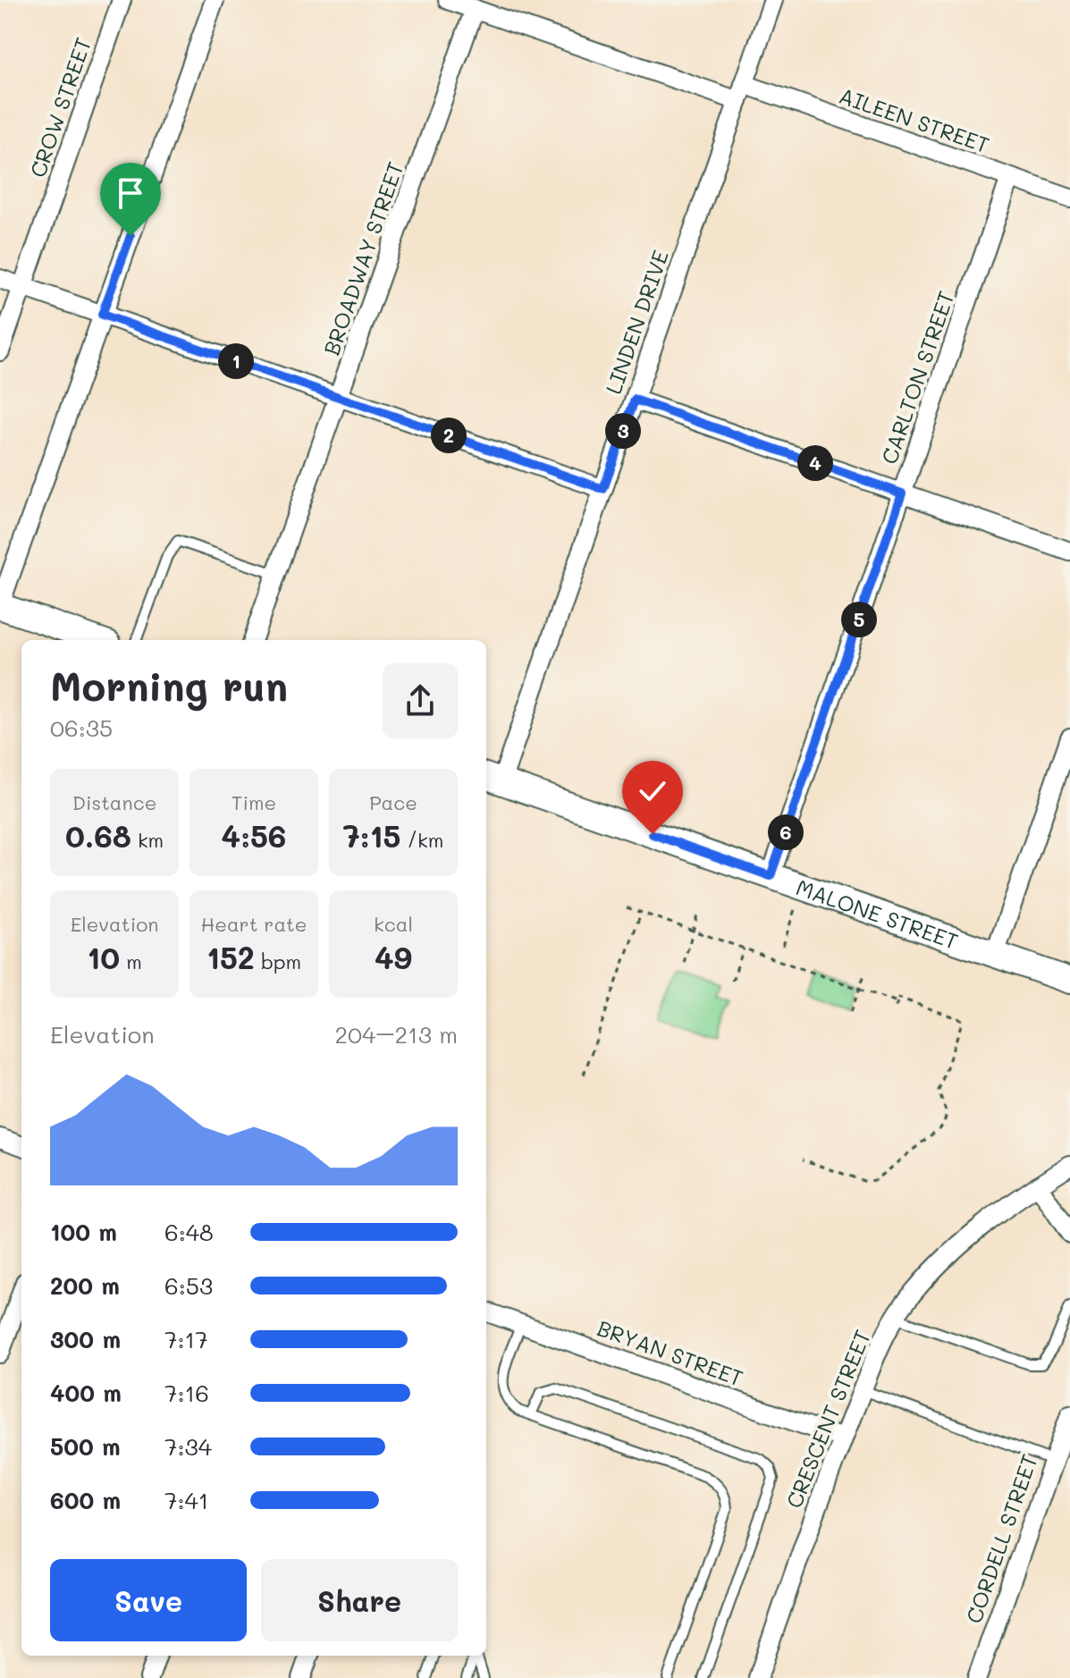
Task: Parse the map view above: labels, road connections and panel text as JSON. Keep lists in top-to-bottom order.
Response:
{
  "streets": {
    "street": [
      "CROW STREET",
      "AILEEN STREET",
      "BROADWAY STREET",
      "LINDEN DRIVE",
      "CARLTON STREET",
      "MALONE STREET",
      "BRYAN STREET",
      "CRESCENT STREET",
      "CORDELL STREET"
    ]
  },
  "crossings": [
    ["AILEEN STREET", "BROADWAY STREET"],
    ["AILEEN STREET", "LINDEN DRIVE"],
    ["AILEEN STREET", "CARLTON STREET"],
    ["LINDEN DRIVE", "MALONE STREET"],
    ["CARLTON STREET", "MALONE STREET"],
    ["BRYAN STREET", "CRESCENT STREET"]
  ],
  "page": {
    "pins": [
      "1",
      "3",
      "2",
      "4",
      "5",
      "6"
    ],
    "heading": ["Morning run", "06:35"],
    "stats": [
      ["Distance", "0.68 km"],
      ["Time", "4:56"],
      ["Pace", "7:15 /km"],
      ["Elevation", "10 m"],
      ["Heart rate", "152 bpm"],
      ["kcal", "49"]
    ],
    "chart": ["Elevation", "204–213 m"],
    "list": [
      {
        "name": "100 m",
        "note": "6:48"
      },
      {
        "name": "200 m",
        "note": "6:53"
      },
      {
        "name": "300 m",
        "note": "7:17"
      },
      {
        "name": "400 m",
        "note": "7:16"
      },
      {
        "name": "500 m",
        "note": "7:34"
      },
      {
        "name": "600 m",
        "note": "7:41"
      }
    ],
    "buttons": ["Save", "Share"]
  }
}
